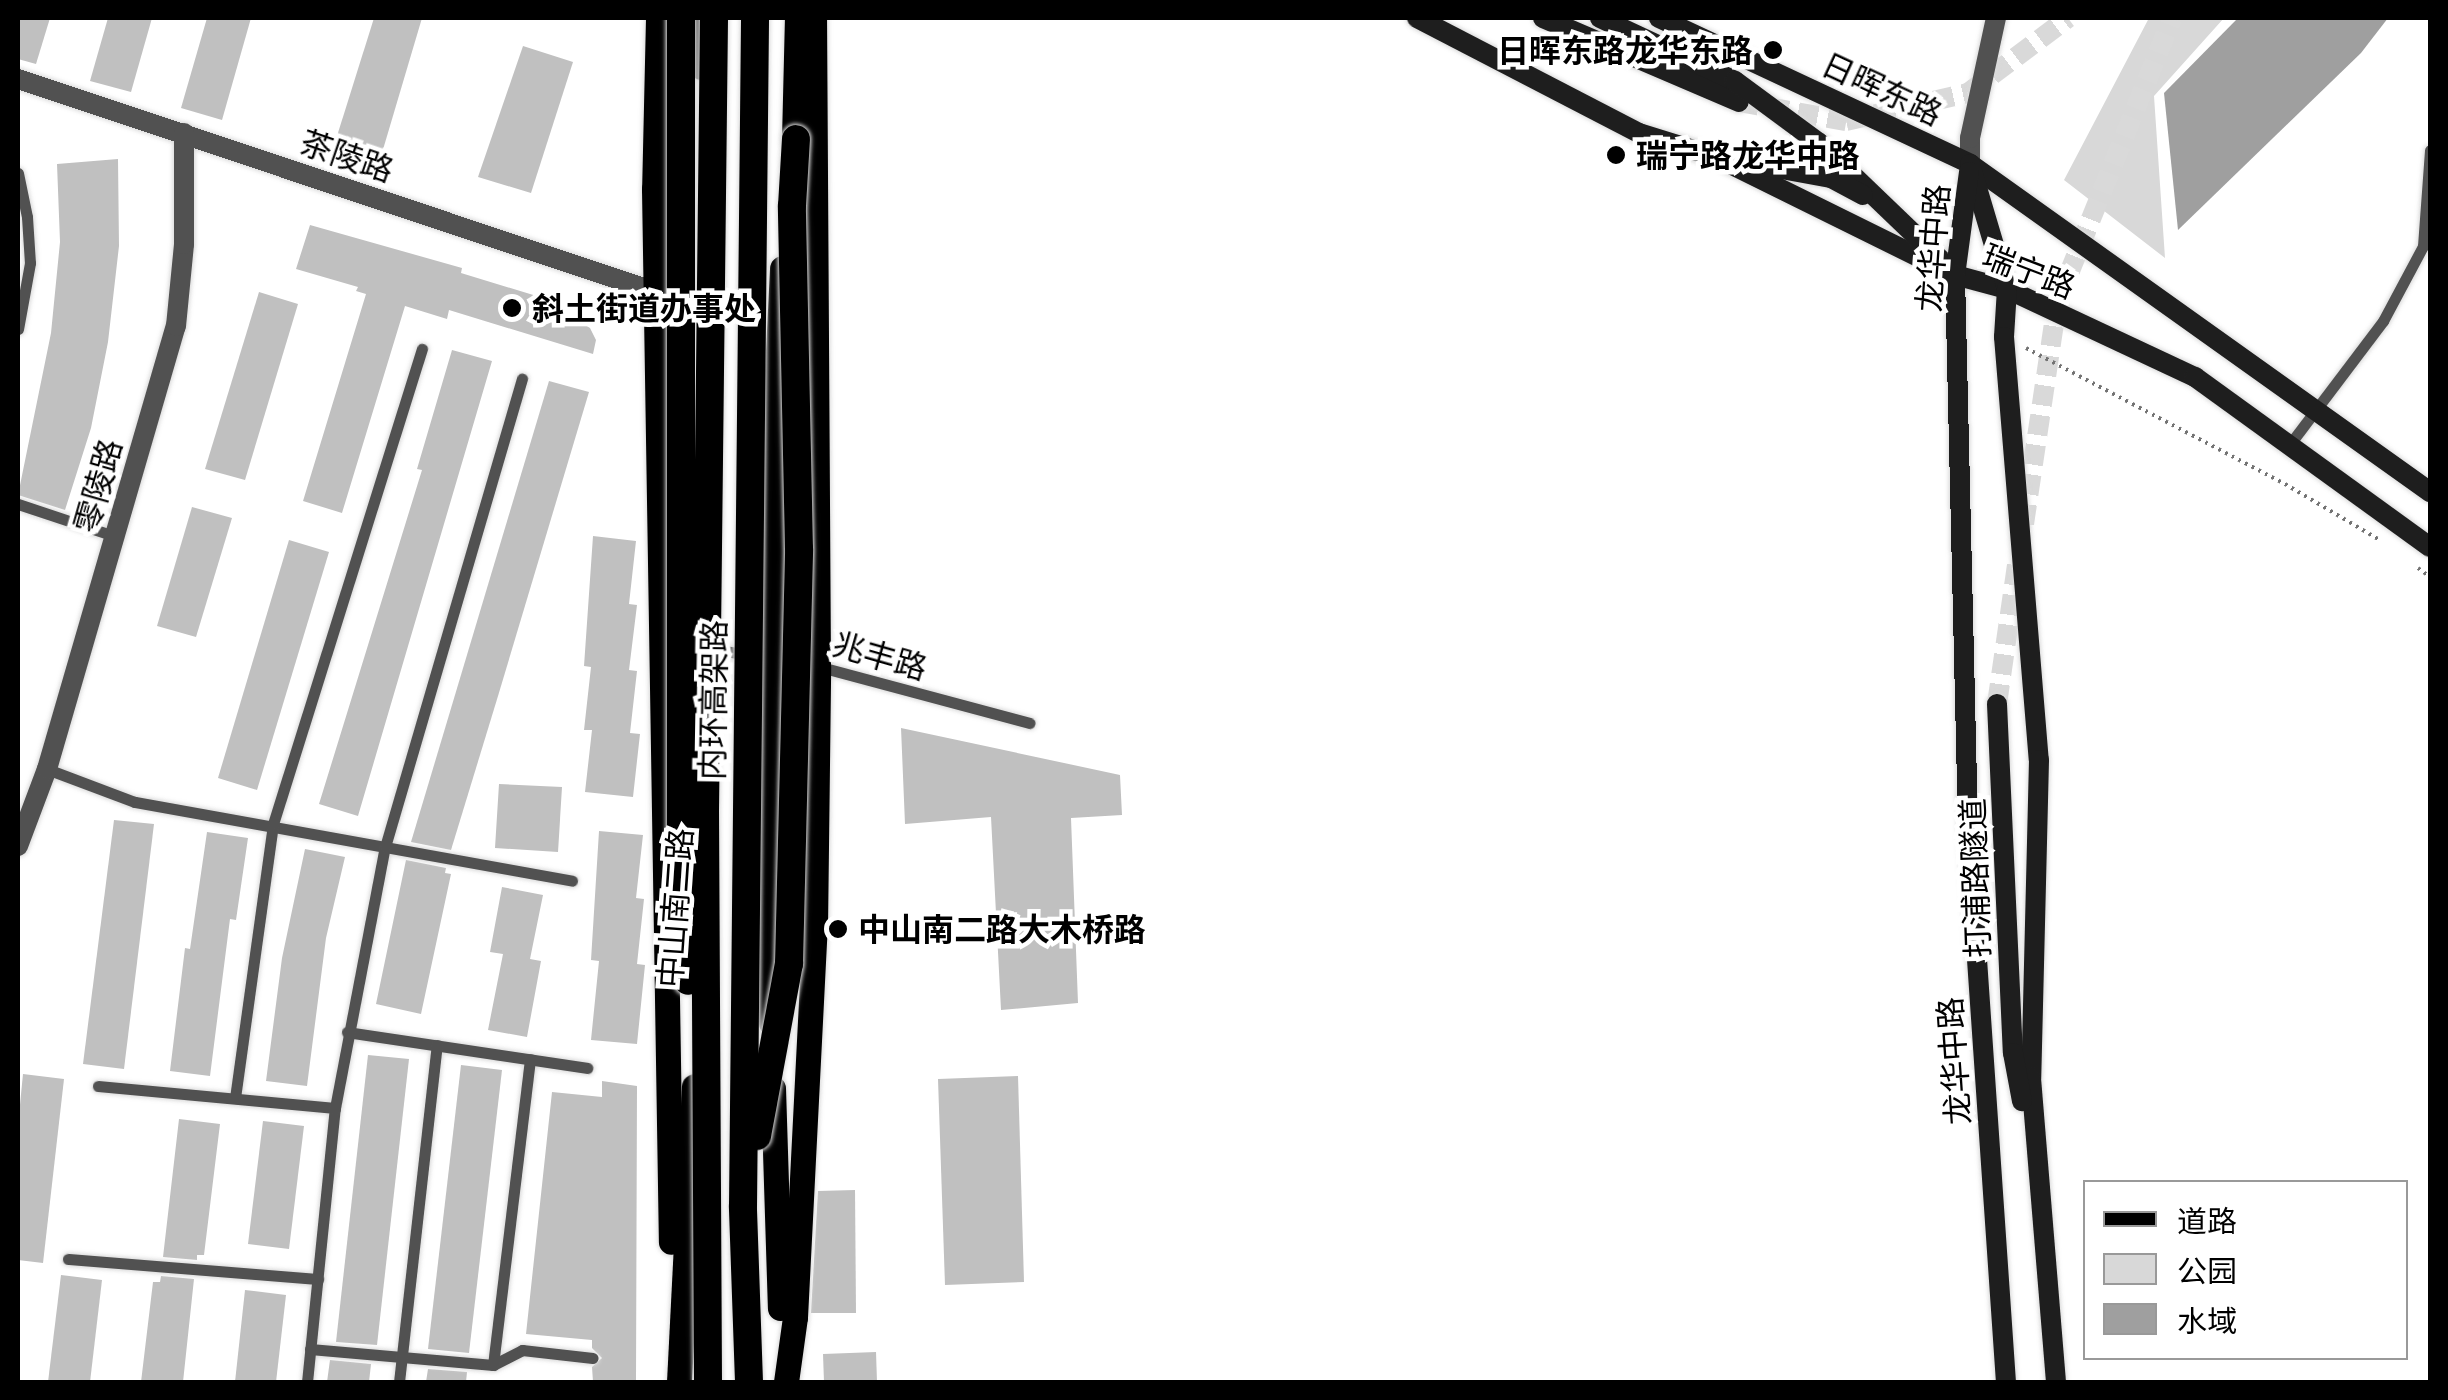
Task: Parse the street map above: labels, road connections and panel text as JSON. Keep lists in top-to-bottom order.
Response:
{
  "streets": {
    "highway": ["内环高架路"],
    "main road": [
      "日晖东路",
      "龙华中路",
      "瑞宁路",
      "打浦路隧道",
      "中山南二路"
    ],
    "street": ["茶陵路", "零陵路"],
    "lane": ["兆丰路"]
  },
  "crossings": [
    ["日晖东路", "龙华中路"],
    ["日晖东路", "瑞宁路"],
    ["茶陵路", "零陵路"],
    ["茶陵路", "中山南二路"],
    ["龙华中路", "瑞宁路"],
    ["龙华中路", "打浦路隧道"],
    ["兆丰路", "中山南二路"]
  ],
  "places": [
    "日晖东路龙华东路",
    "瑞宁路龙华中路",
    "斜土街道办事处",
    "中山南二路大木桥路"
  ],
  "legend": ["道路", "公园", "水域"]
}
